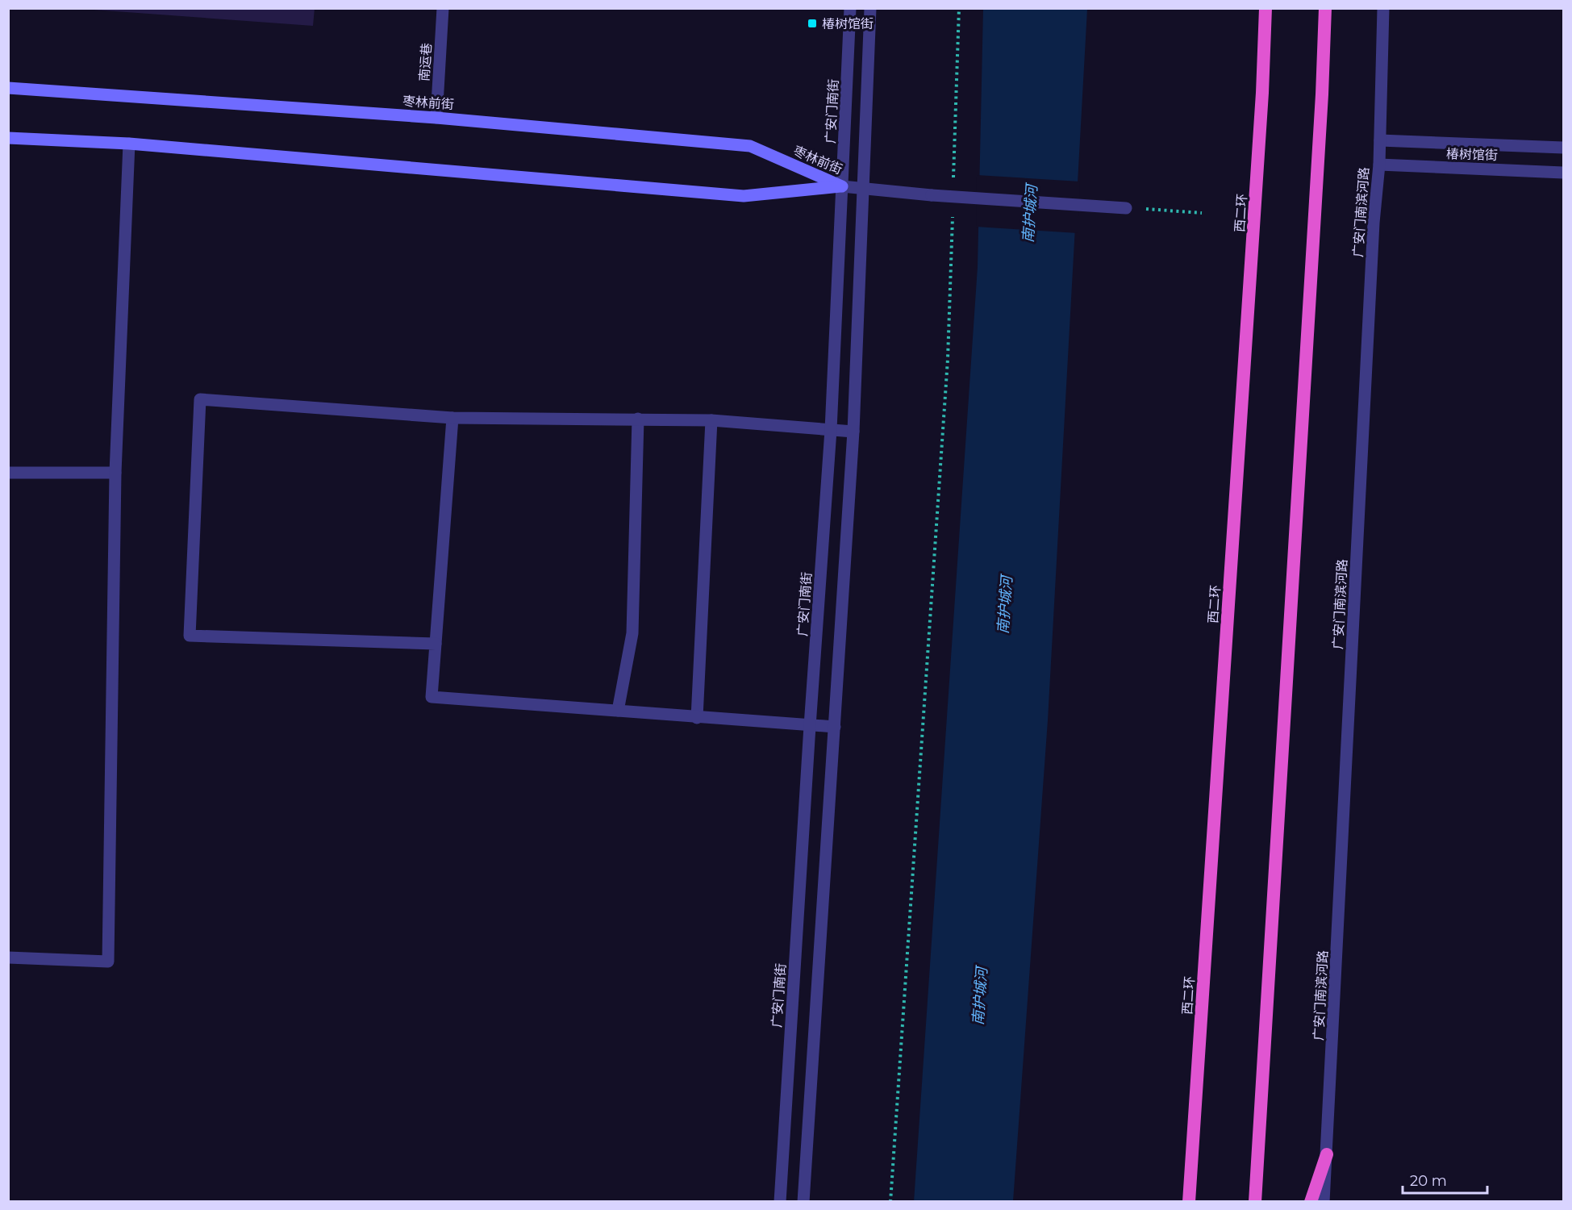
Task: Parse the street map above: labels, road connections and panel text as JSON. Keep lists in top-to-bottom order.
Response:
{
  "streets": {
    "highway": ["西二环"],
    "main road": ["枣林前街"],
    "street": [
      "南运巷",
      "广安门南街",
      "椿树馆街",
      "广安门南滨河路"
    ]
  },
  "crossings": [
    ["南运巷", "枣林前街"],
    ["枣林前街", "广安门南街"],
    ["椿树馆街", "广安门南滨河路"]
  ],
  "water": ["南护城河"],
  "places": {
    "transit": ["椿树馆街"]
  },
  "scale_bar": "20 m"
}
